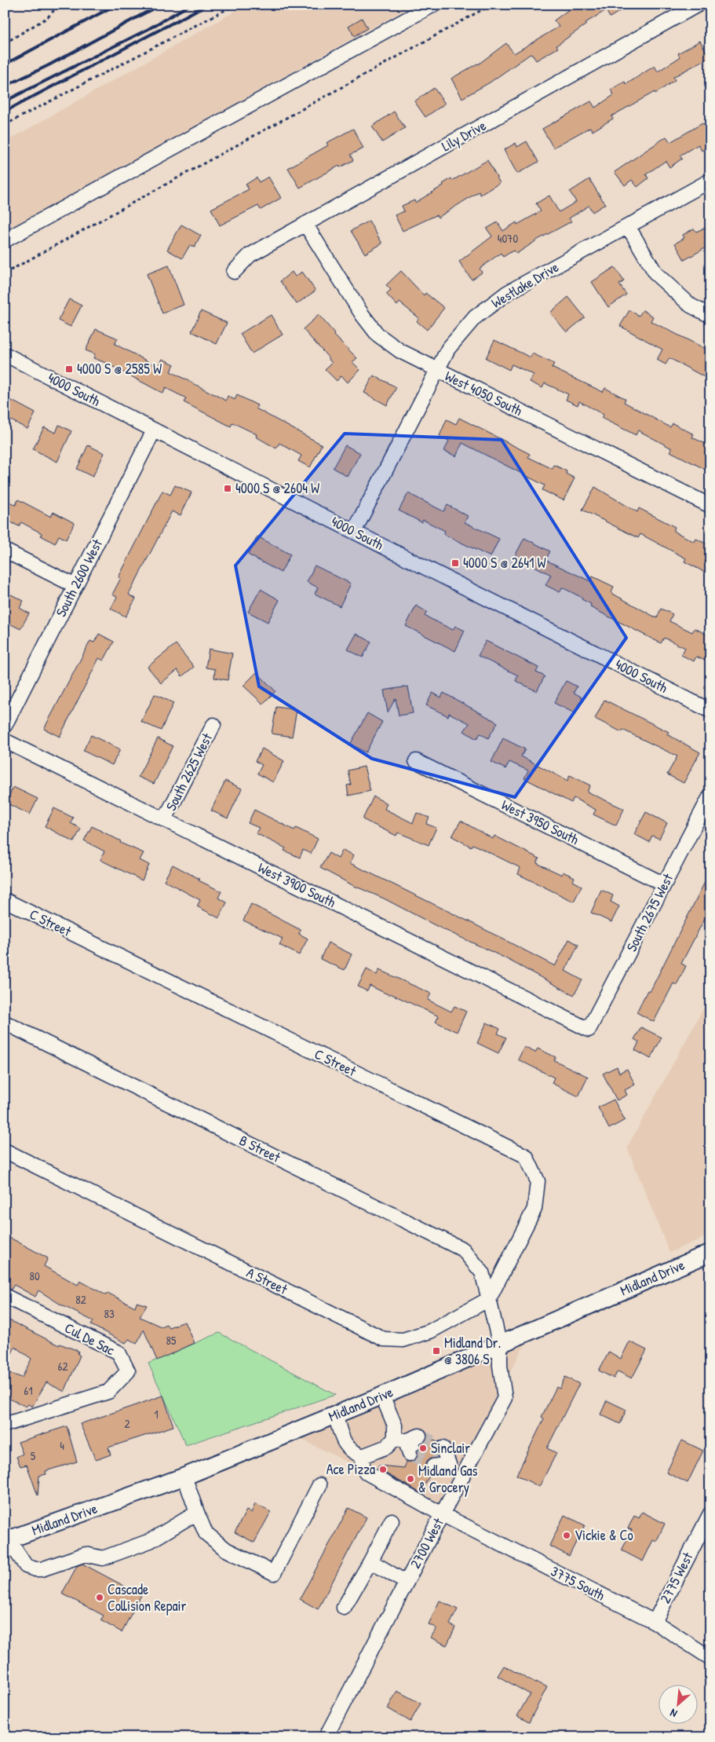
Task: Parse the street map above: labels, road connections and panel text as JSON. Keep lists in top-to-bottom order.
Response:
{
  "streets": {
    "main road": ["Midland Drive"],
    "street": [
      "Lily Drive",
      "Westlake Drive",
      "4000 South",
      "West 4050 South",
      "South 2600 West",
      "South 2625 West",
      "West 3950 South",
      "West 3900 South",
      "South 2675 West",
      "C Street",
      "B Street",
      "A Street",
      "Cul De Sac",
      "2700 West",
      "2775 West",
      "3775 South"
    ]
  },
  "crossings": [
    ["Lily Drive", "West 4050 South"],
    ["Westlake Drive", "4000 South"],
    ["Westlake Drive", "West 4050 South"],
    ["4000 South", "South 2600 West"],
    ["South 2625 West", "West 3900 South"],
    ["West 3950 South", "South 2675 West"],
    ["West 3900 South", "South 2675 West"],
    ["C Street", "B Street"],
    ["C Street", "A Street"],
    ["B Street", "A Street"],
    ["Midland Drive", "2700 West"],
    ["2700 West", "3775 South"],
    ["2775 West", "3775 South"]
  ],
  "places": {
    "transit": [
      "4000 S @ 2585 W",
      "4000 S @ 2604 W",
      "4000 S @ 2641 W",
      "Midland Dr. @ 3806 S"
    ],
    "other": [
      "Sinclair",
      "Ace Pizza",
      "Midland Gas & Grocery",
      "Vickie & Co",
      "Cascade Collision Repair"
    ]
  },
  "house_numbers": [
    "4070",
    "80",
    "82",
    "83",
    "85",
    "62",
    "61",
    "1",
    "2",
    "4",
    "5"
  ],
  "north": "bottom left"
}
